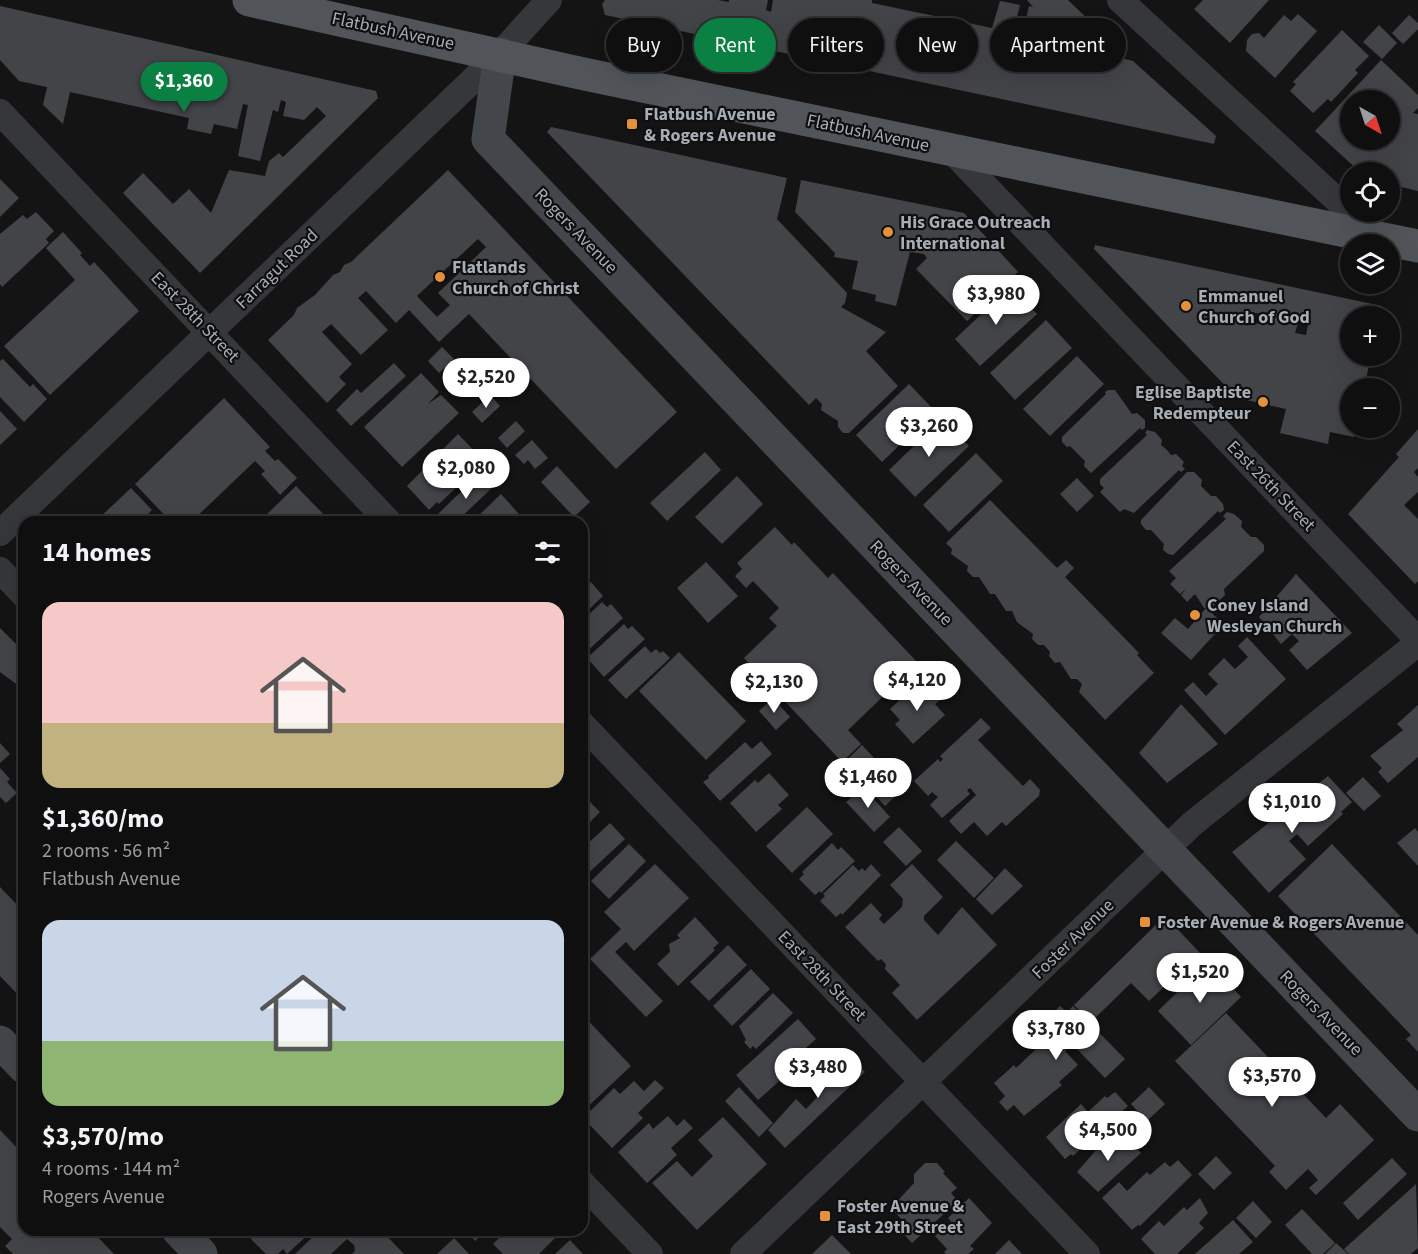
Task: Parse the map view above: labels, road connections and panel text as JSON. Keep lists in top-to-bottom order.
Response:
{
  "streets": {
    "main road": ["Flatbush Avenue", "Rogers Avenue"],
    "street": [
      "Farragut Road",
      "East 28th Street",
      "East 26th Street",
      "Foster Avenue"
    ]
  },
  "crossings": [
    ["Flatbush Avenue", "Rogers Avenue"],
    ["Flatbush Avenue", "Farragut Road"],
    ["Flatbush Avenue", "East 26th Street"],
    ["Rogers Avenue", "Farragut Road"],
    ["Rogers Avenue", "Foster Avenue"],
    ["Farragut Road", "East 28th Street"],
    ["East 28th Street", "Foster Avenue"],
    ["East 26th Street", "Foster Avenue"]
  ],
  "places": {
    "transit": ["Flatbush Avenue & Rogers Avenue", "Foster Avenue & Rogers Avenue", "Foster Avenue & East 29th Street"],
    "other": [
      "His Grace Outreach International",
      "Flatlands Church of Christ",
      "Emmanuel Church of God",
      "Eglise Baptiste Redempteur",
      "Coney Island Wesleyan Church"
    ]
  },
  "north": "bottom right",
  "page": {
    "chip": [
      "Buy",
      "Rent",
      "Filters",
      "New",
      "Apartment"
    ],
    "price": [
      "$1,360",
      "$3,980",
      "$2,520",
      "$3,260",
      "$2,080",
      "$4,120",
      "$2,130",
      "$1,460",
      "$1,010",
      "$1,520",
      "$3,780",
      "$3,480",
      "$3,570",
      "$4,500"
    ],
    "map_buttons": ["+", "−"],
    "heading": "14 homes",
    "list": [
      {
        "name": "$1,360/mo",
        "note": "2 rooms · 56 m² · Flatbush Avenue"
      },
      {
        "name": "$3,570/mo",
        "note": "4 rooms · 144 m² · Rogers Avenue"
      }
    ]
  }
}
